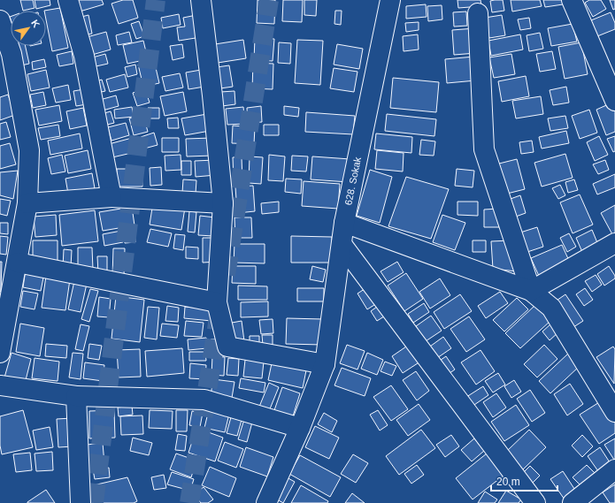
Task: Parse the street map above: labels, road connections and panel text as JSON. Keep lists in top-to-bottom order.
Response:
{
  "streets": {
    "street": ["628. Sokak"]
  },
  "scale_bar": "20 m",
  "north": "top right"
}
